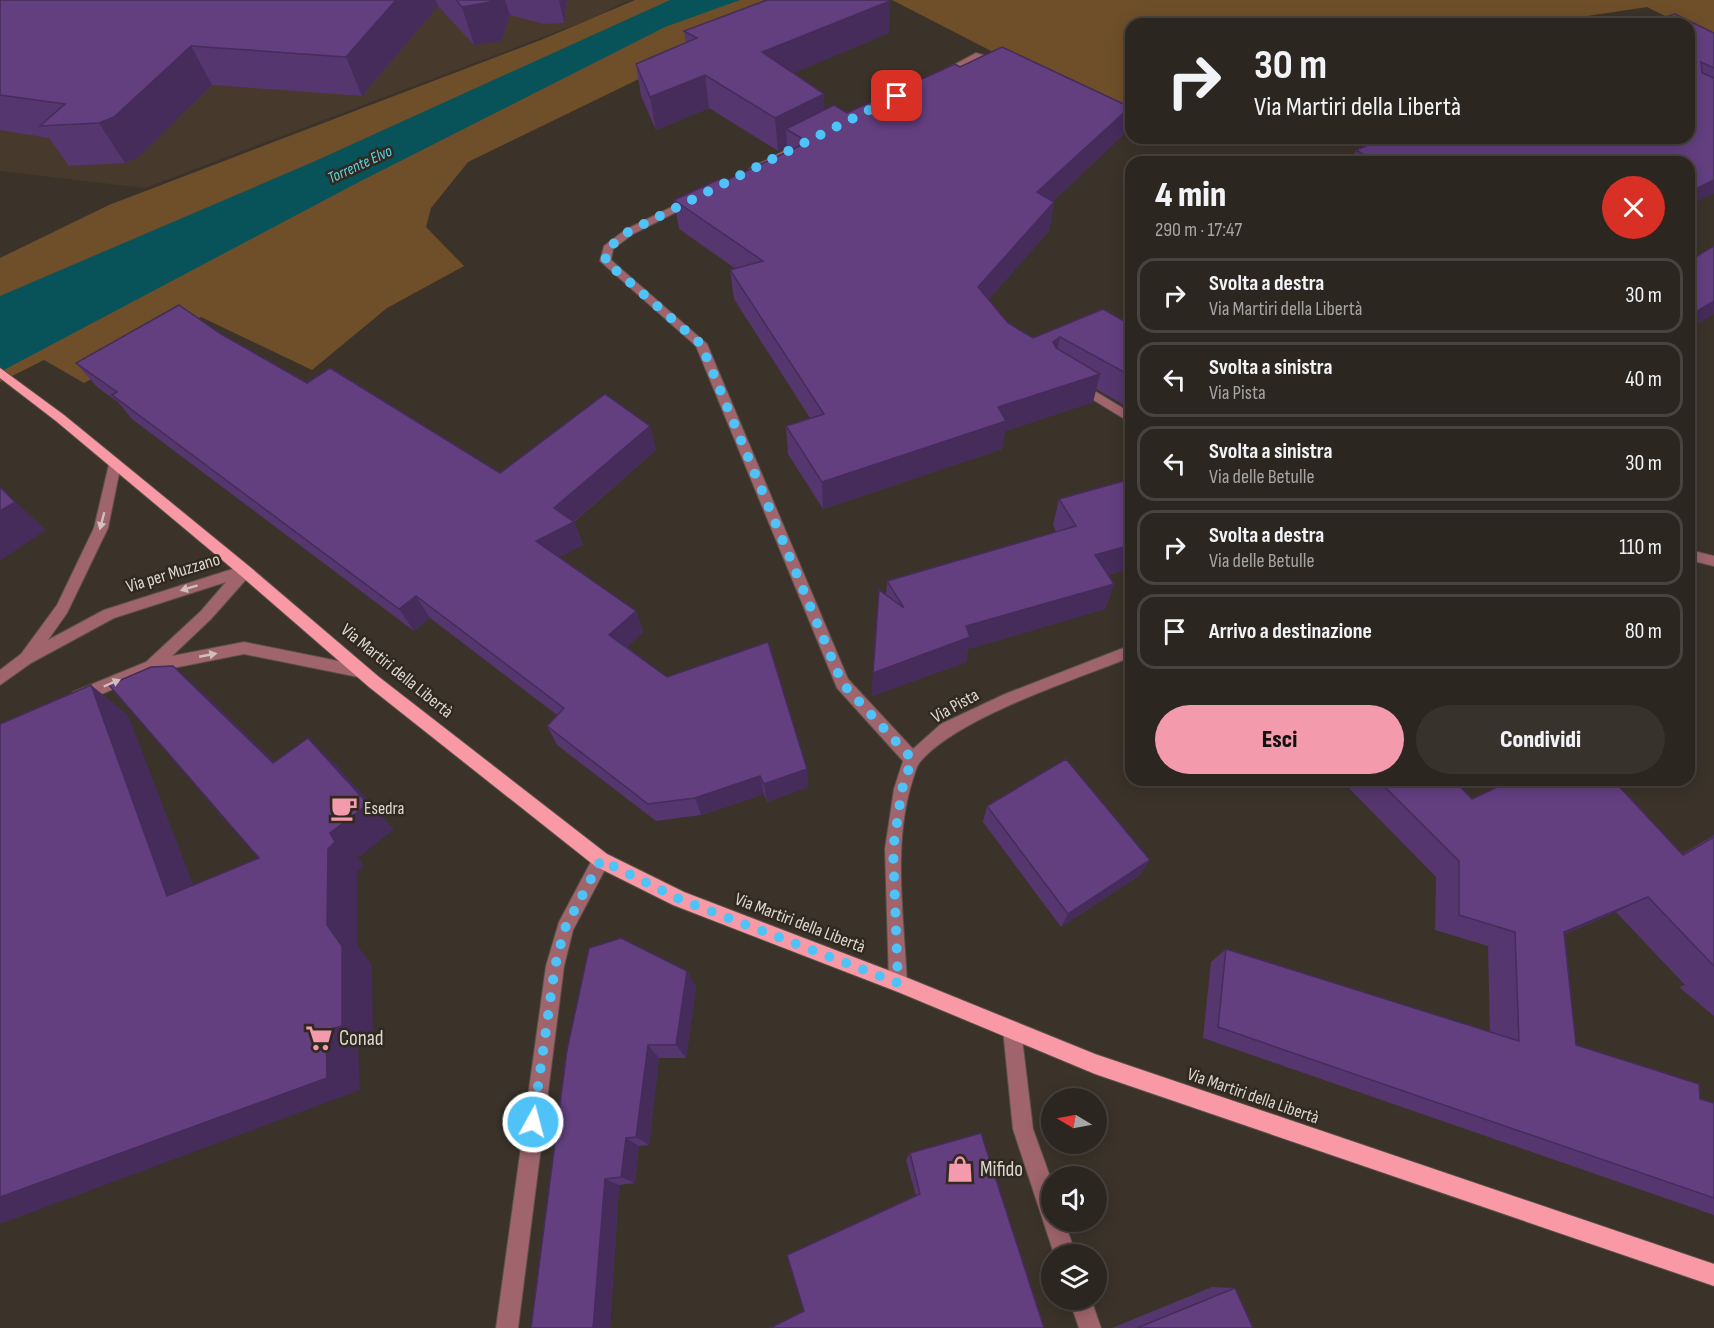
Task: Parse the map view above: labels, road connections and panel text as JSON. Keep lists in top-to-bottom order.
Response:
{
  "streets": {
    "main road": ["Via Martiri della Libertà"],
    "street": ["Via per Muzzano", "Via Pista"]
  },
  "crossings": [
    ["Via per Muzzano", "Via Martiri della Libertà"]
  ],
  "water": ["Torrente Elvo"],
  "places": {
    "cafe": ["Esedra"],
    "supermarket": ["Conad"],
    "shop": ["Mifido"]
  },
  "north": "left",
  "page": {
    "turn": ["30 m", "Via Martiri della Libertà"],
    "heading": ["4 min", "290 m · 17:47"],
    "list": [
      {
        "name": "Svolta a destra",
        "note": "Via Martiri della Libertà",
        "value": "30 m"
      },
      {
        "name": "Svolta a sinistra",
        "note": "Via Pista",
        "value": "40 m"
      },
      {
        "name": "Svolta a sinistra",
        "note": "Via delle Betulle",
        "value": "30 m"
      },
      {
        "name": "Svolta a destra",
        "note": "Via delle Betulle",
        "value": "110 m"
      },
      {
        "name": "Arrivo a destinazione",
        "value": "80 m"
      }
    ],
    "buttons": ["Esci", "Condividi"]
  }
}
